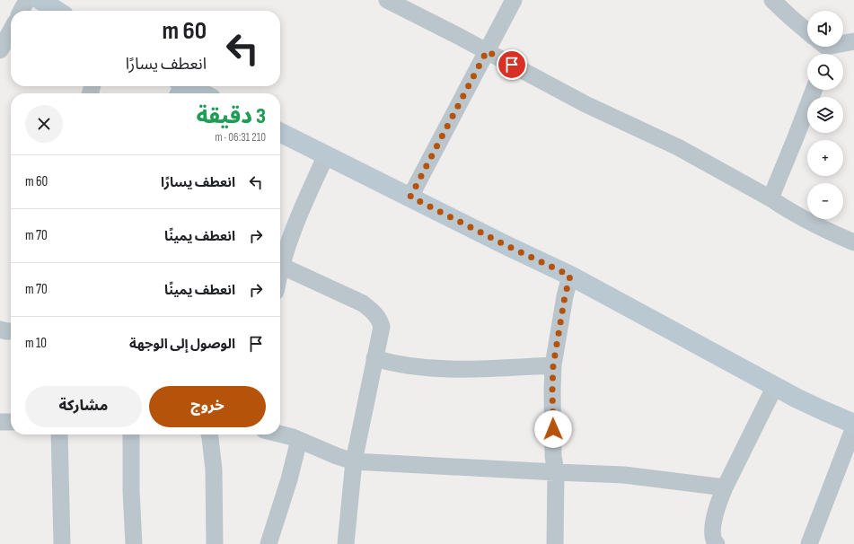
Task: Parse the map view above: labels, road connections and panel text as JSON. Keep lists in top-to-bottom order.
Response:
{
  "page": {
    "map_buttons": ["+", "−"],
    "turn": ["60 m", "انعطف يسارًا"],
    "heading": ["3 دقيقة", "210 m · 06:31"],
    "list": [
      {
        "name": "انعطف يسارًا",
        "value": "60 m"
      },
      {
        "name": "انعطف يمينًا",
        "value": "70 m"
      },
      {
        "name": "انعطف يمينًا",
        "value": "70 m"
      },
      {
        "name": "الوصول إلى الوجهة",
        "value": "10 m"
      }
    ],
    "buttons": ["خروج", "مشاركة"]
  }
}
